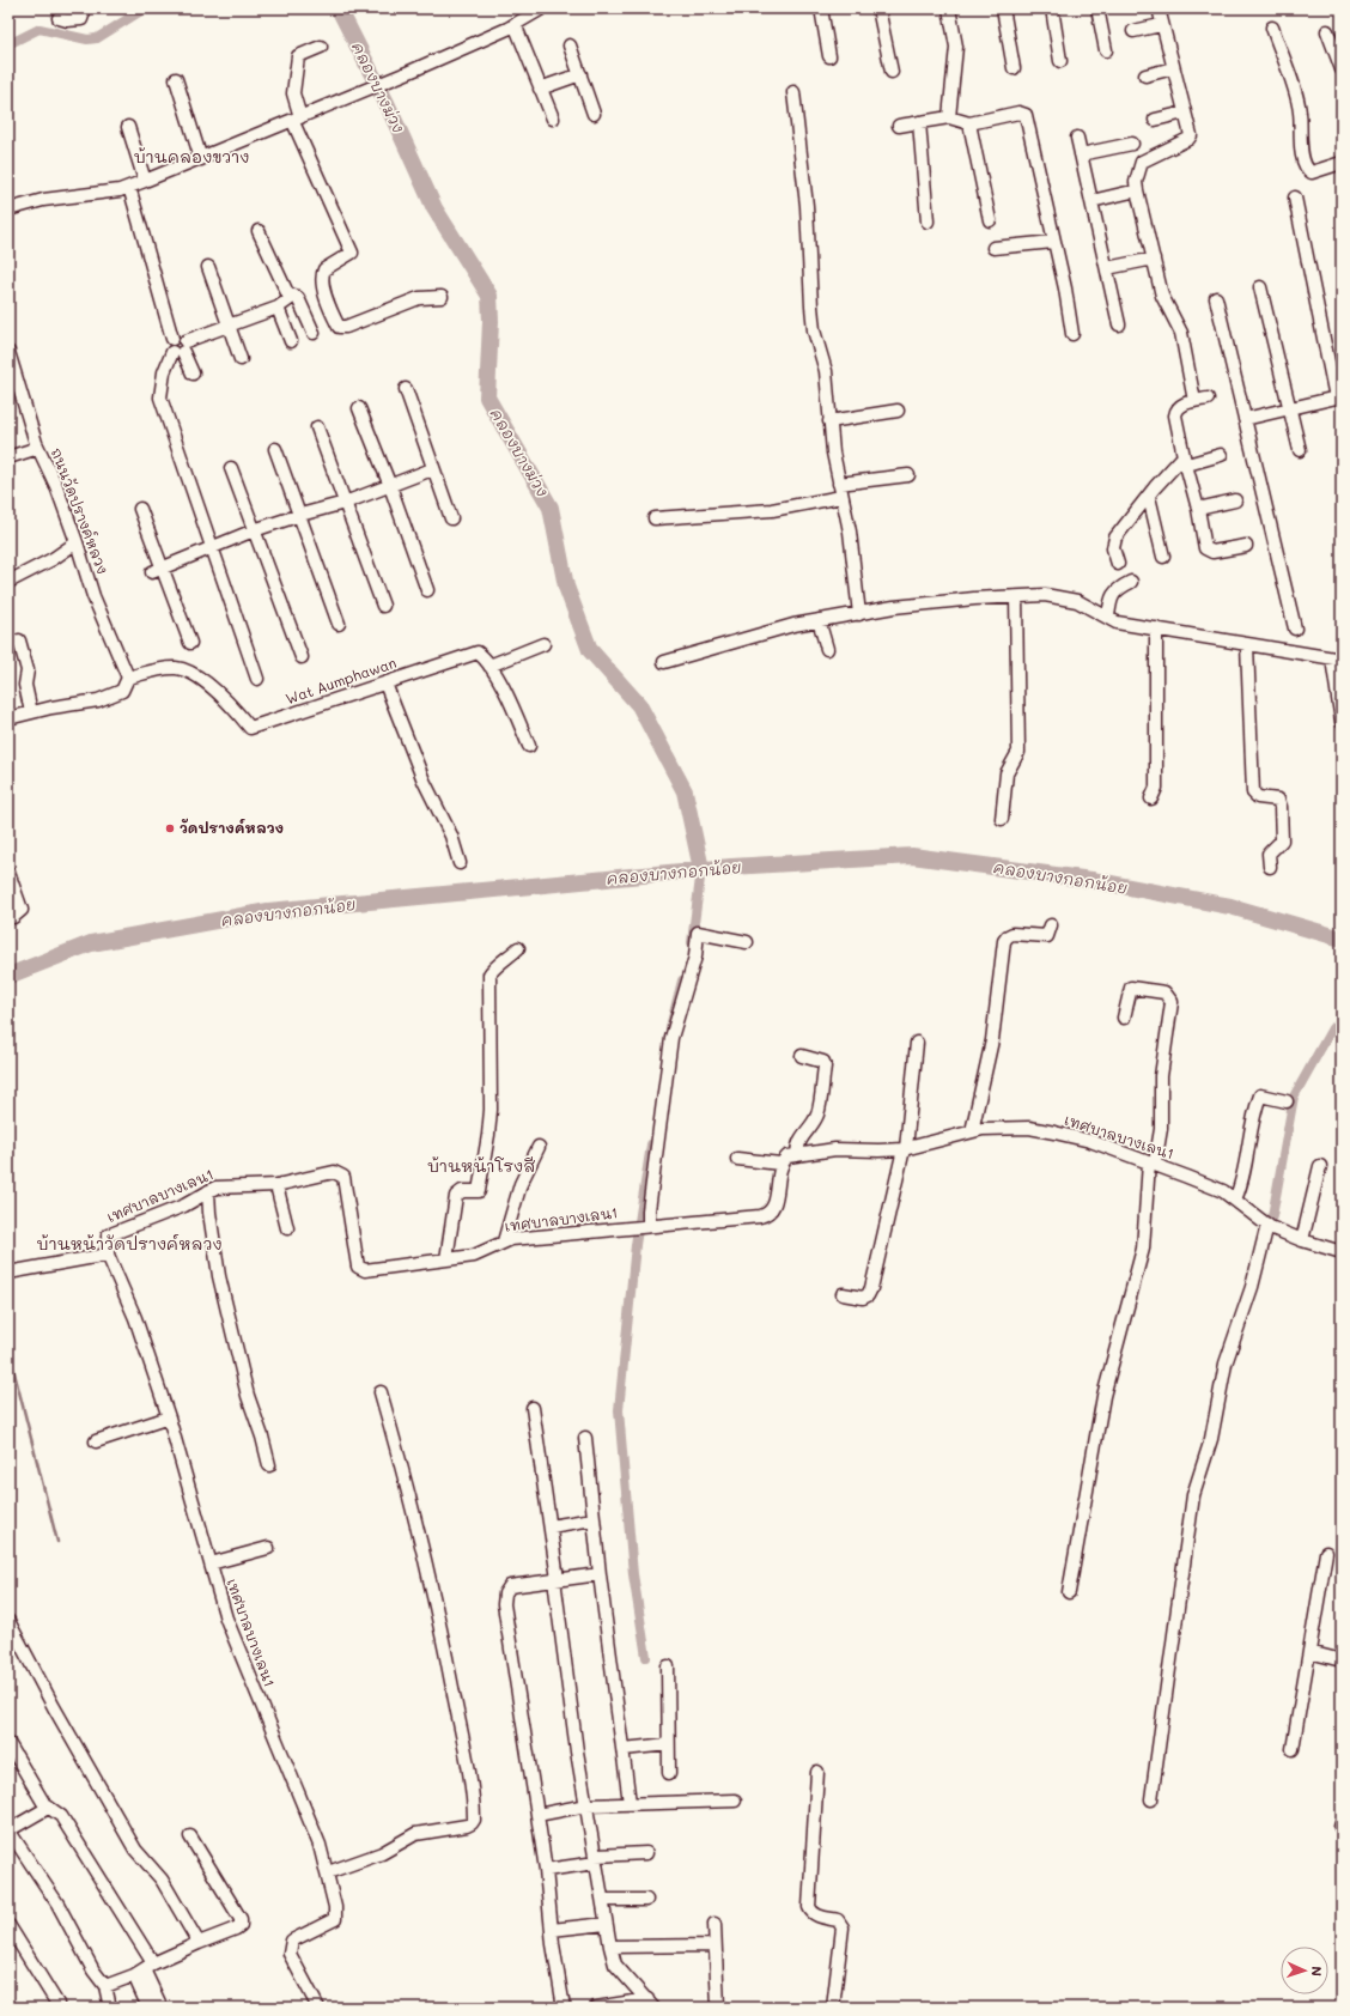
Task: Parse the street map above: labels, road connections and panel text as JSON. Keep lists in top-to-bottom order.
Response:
{
  "streets": {
    "street": ["ถนนวัดปรางค์หลวง", "Wat Aumphawan", "เทศบาลบางเลน1"]
  },
  "crossings": [
    ["ถนนวัดปรางค์หลวง", "Wat Aumphawan"]
  ],
  "districts": ["บ้านคลองขวาง", "บ้านหน้าโรงสี", "บ้านหน้าวัดปรางค์หลวง"],
  "water": ["คลองบางม่วง", "คลองบางกอกน้อย"],
  "places": ["วัดปรางค์หลวง"],
  "north": "right"
}
